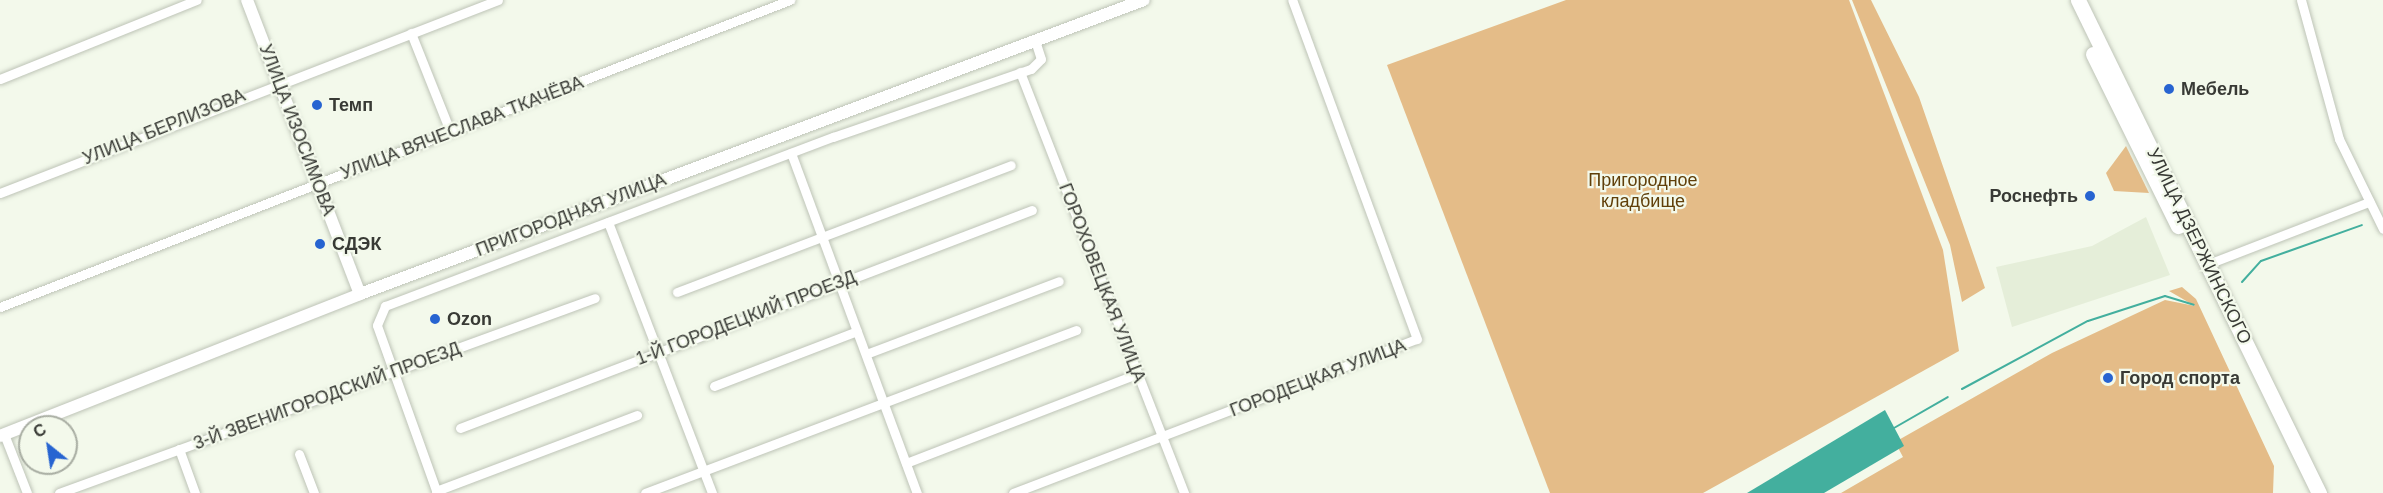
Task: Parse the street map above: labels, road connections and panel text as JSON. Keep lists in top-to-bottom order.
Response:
{
  "streets": {
    "main road": ["УЛИЦА ДЗЕРЖИНСКОГО"],
    "street": [
      "УЛИЦА БЕРЛИЗОВА",
      "УЛИЦА ВЯЧЕСЛАВА ТКАЧЁВА",
      "УЛИЦА ИЗОСИМОВА",
      "ПРИГОРОДНАЯ УЛИЦА",
      "ГОРОХОВЕЦКАЯ УЛИЦА",
      "1-Й ГОРОДЕЦКИЙ ПРОЕЗД",
      "ГОРОДЕЦКАЯ УЛИЦА",
      "3-Й ЗВЕНИГОРОДСКИЙ ПРОЕЗД"
    ]
  },
  "crossings": [
    ["УЛИЦА БЕРЛИЗОВА", "УЛИЦА ИЗОСИМОВА"],
    ["УЛИЦА ВЯЧЕСЛАВА ТКАЧЁВА", "УЛИЦА ИЗОСИМОВА"],
    ["УЛИЦА ИЗОСИМОВА", "ПРИГОРОДНАЯ УЛИЦА"],
    ["ГОРОХОВЕЦКАЯ УЛИЦА", "ГОРОДЕЦКАЯ УЛИЦА"]
  ],
  "parks": ["Пригородное кладбище"],
  "places": [
    "Мебель",
    "Темп",
    "Роснефть",
    "СДЭК",
    "Ozon",
    "Город спорта"
  ],
  "north": "top left"
}
